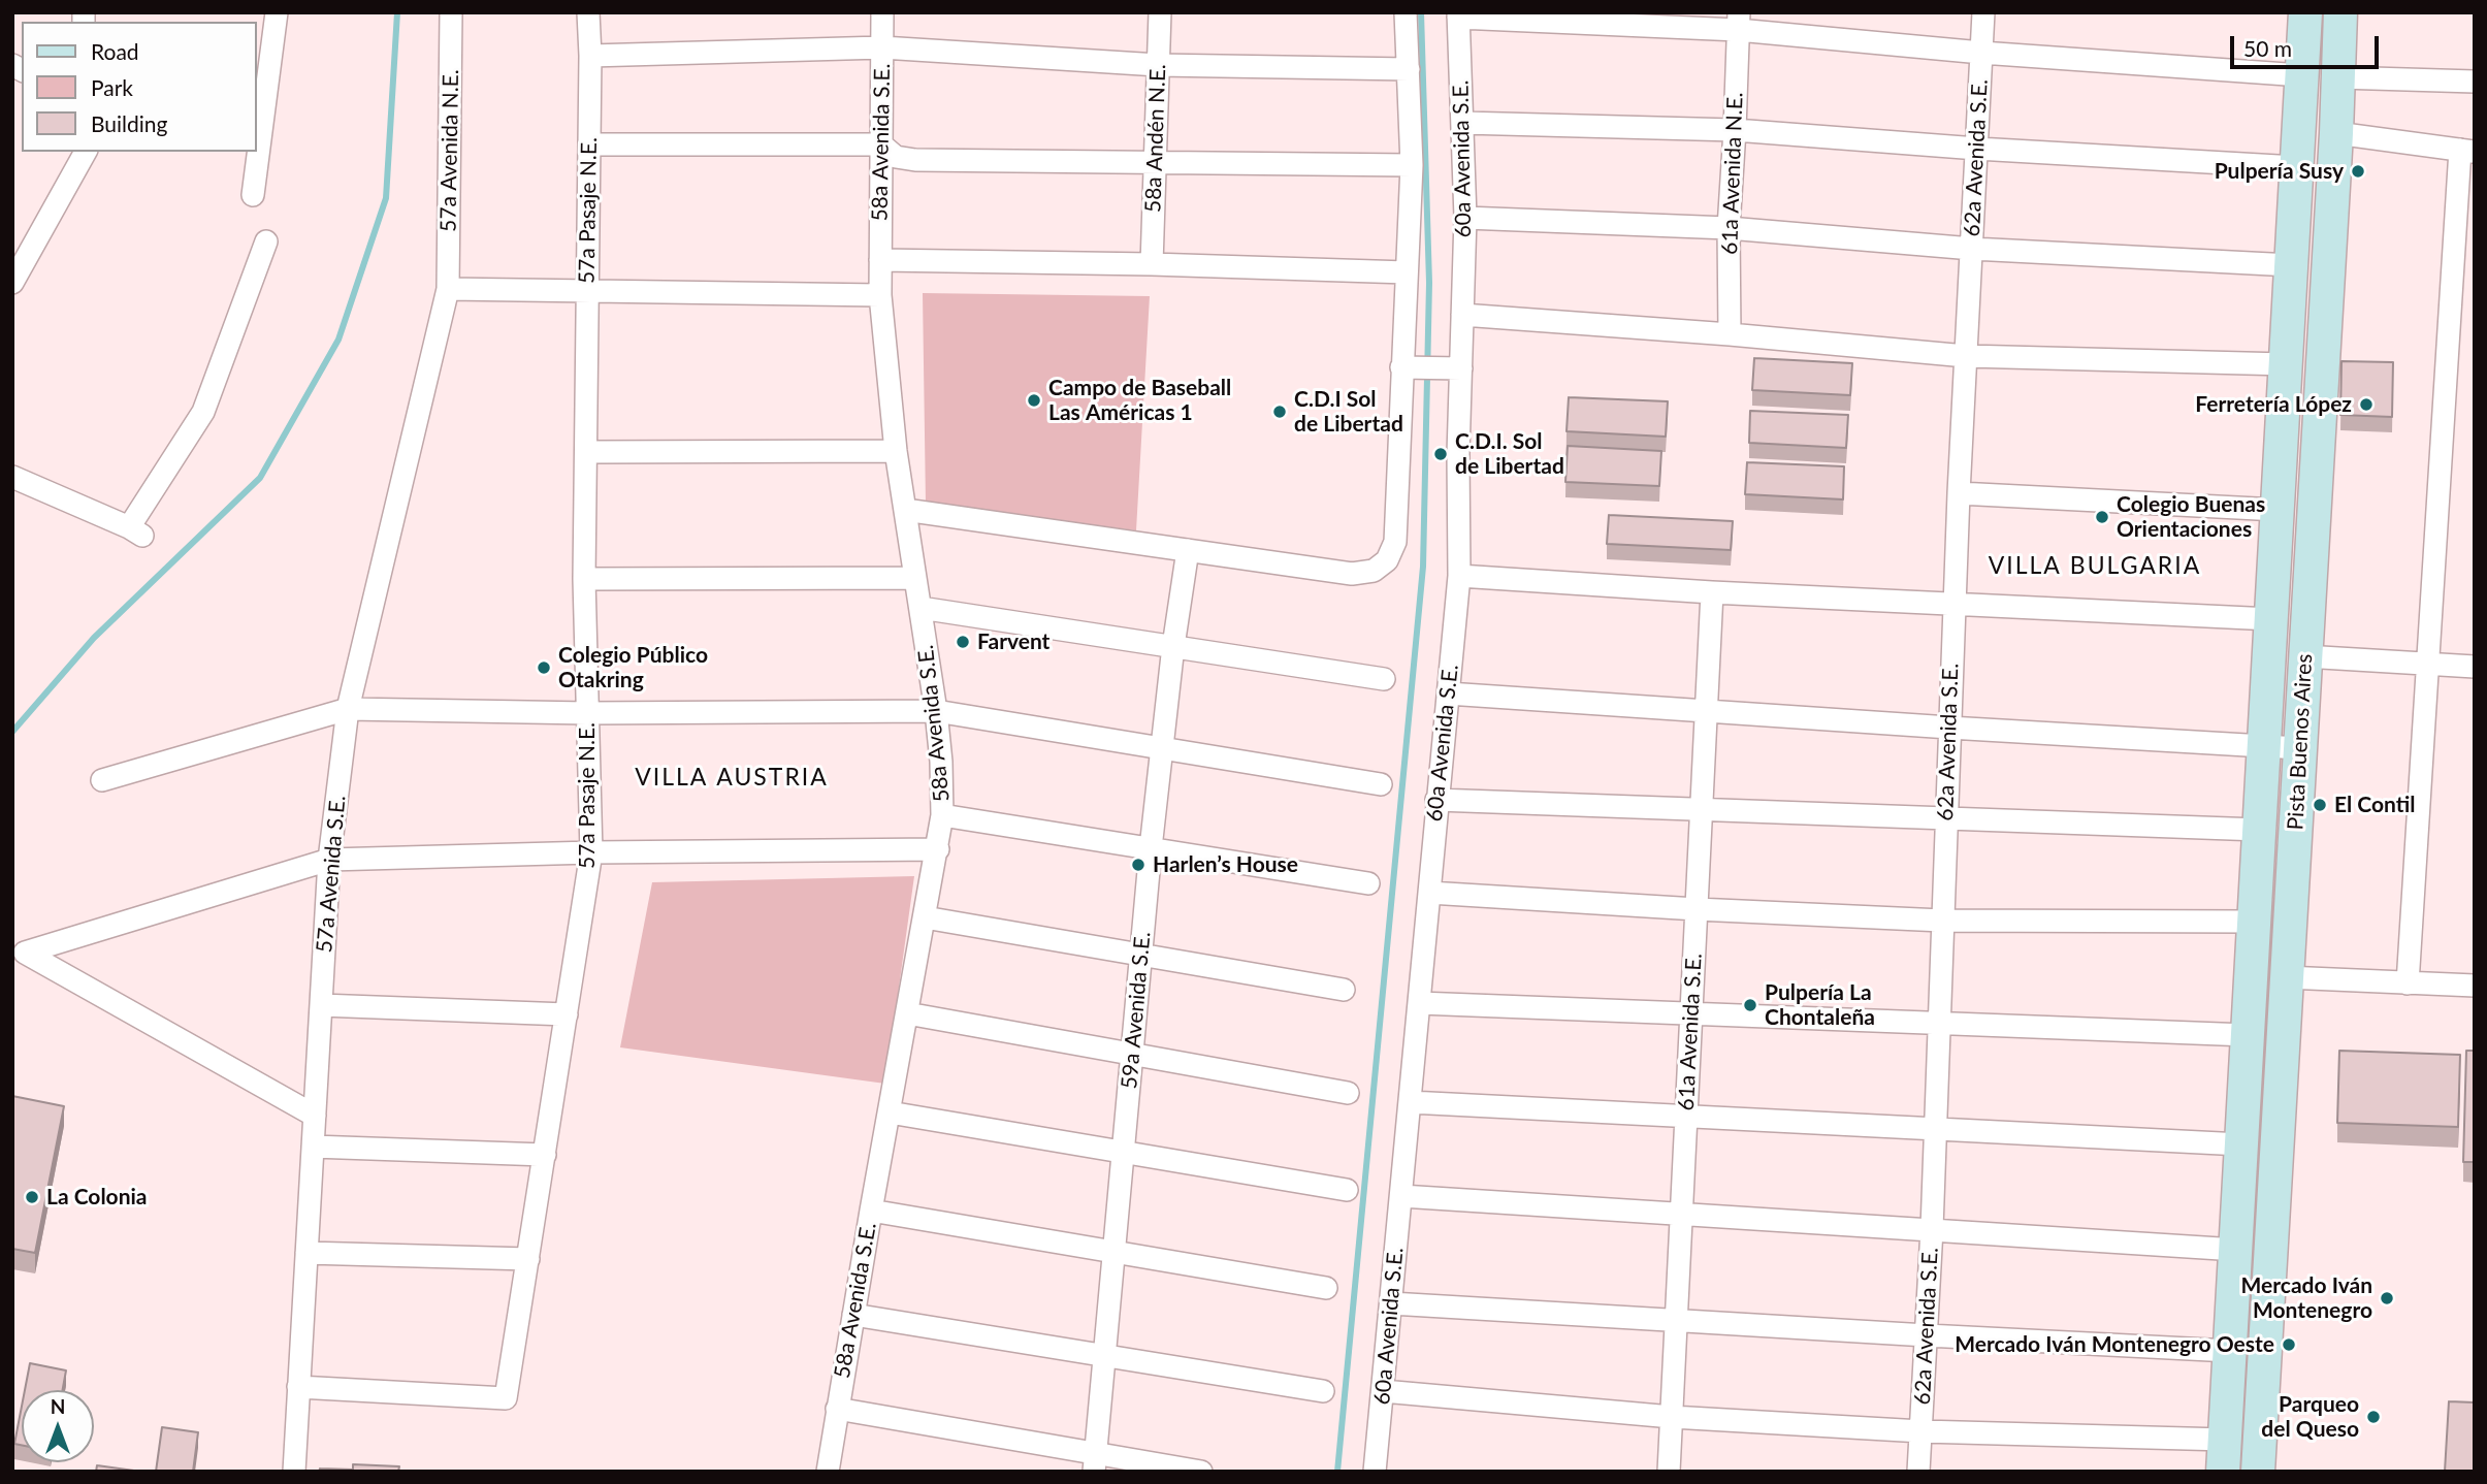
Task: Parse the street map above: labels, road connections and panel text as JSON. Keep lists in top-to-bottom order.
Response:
{
  "streets": {
    "main road": ["Pista Buenos Aires"],
    "street": [
      "58a Andén N.E.",
      "58a Avenida S.E.",
      "57a Avenida N.E.",
      "62a Avenida S.E.",
      "60a Avenida S.E.",
      "61a Avenida N.E.",
      "57a Pasaje N.E.",
      "57a Avenida S.E.",
      "59a Avenida S.E.",
      "61a Avenida S.E."
    ]
  },
  "crossings": [
    ["57a Avenida N.E.", "57a Avenida S.E."],
    ["57a Pasaje N.E.", "57a Avenida S.E."]
  ],
  "districts": ["VILLA BULGARIA", "VILLA AUSTRIA"],
  "places": [
    "Pulpería Susy",
    "Campo de Baseball Las Américas 1",
    "Ferretería López",
    "C.D.I Sol de Libertad",
    "C.D.I. Sol de Libertad",
    "Colegio Buenas Orientaciones",
    "Farvent",
    "Colegio Público Otakring",
    "El Contil",
    "Harlen’s House",
    "Pulpería La Chontaleña",
    "La Colonia",
    "Mercado Iván Montenegro",
    "Mercado Iván Montenegro Oeste",
    "Parqueo del Queso"
  ],
  "legend": ["Road", "Park", "Building"],
  "scale_bar": "50 m",
  "north": "top"
}
